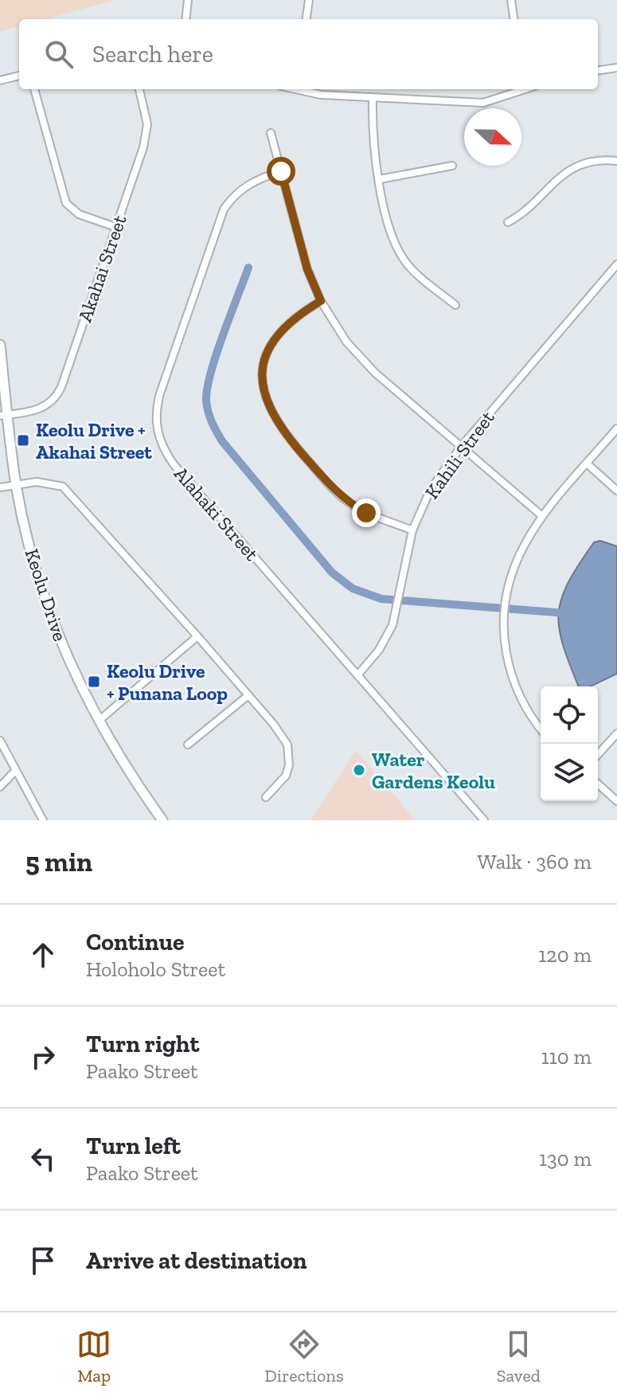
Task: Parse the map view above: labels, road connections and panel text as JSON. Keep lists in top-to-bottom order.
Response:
{
  "streets": {
    "main road": ["Keolu Drive"],
    "street": ["Akahai Street", "Kahili Street", "Alahaki Street"]
  },
  "crossings": [
    ["Akahai Street", "Keolu Drive"],
    ["Kahili Street", "Alahaki Street"]
  ],
  "places": {
    "transit": ["Keolu Drive + Akahai Street", "Keolu Drive + Punana Loop"],
    "other": ["Water Gardens Keolu"]
  },
  "north": "right",
  "page": {
    "search": "Search here",
    "heading": ["5 min", "Walk · 360 m"],
    "list": [
      ["Continue", "Holoholo Street", "120 m"],
      ["Turn right", "Paako Street", "110 m"],
      ["Turn left", "Paako Street", "130 m"],
      "Arrive at destination"
    ],
    "nav": ["Map", "Directions", "Saved"]
  }
}
